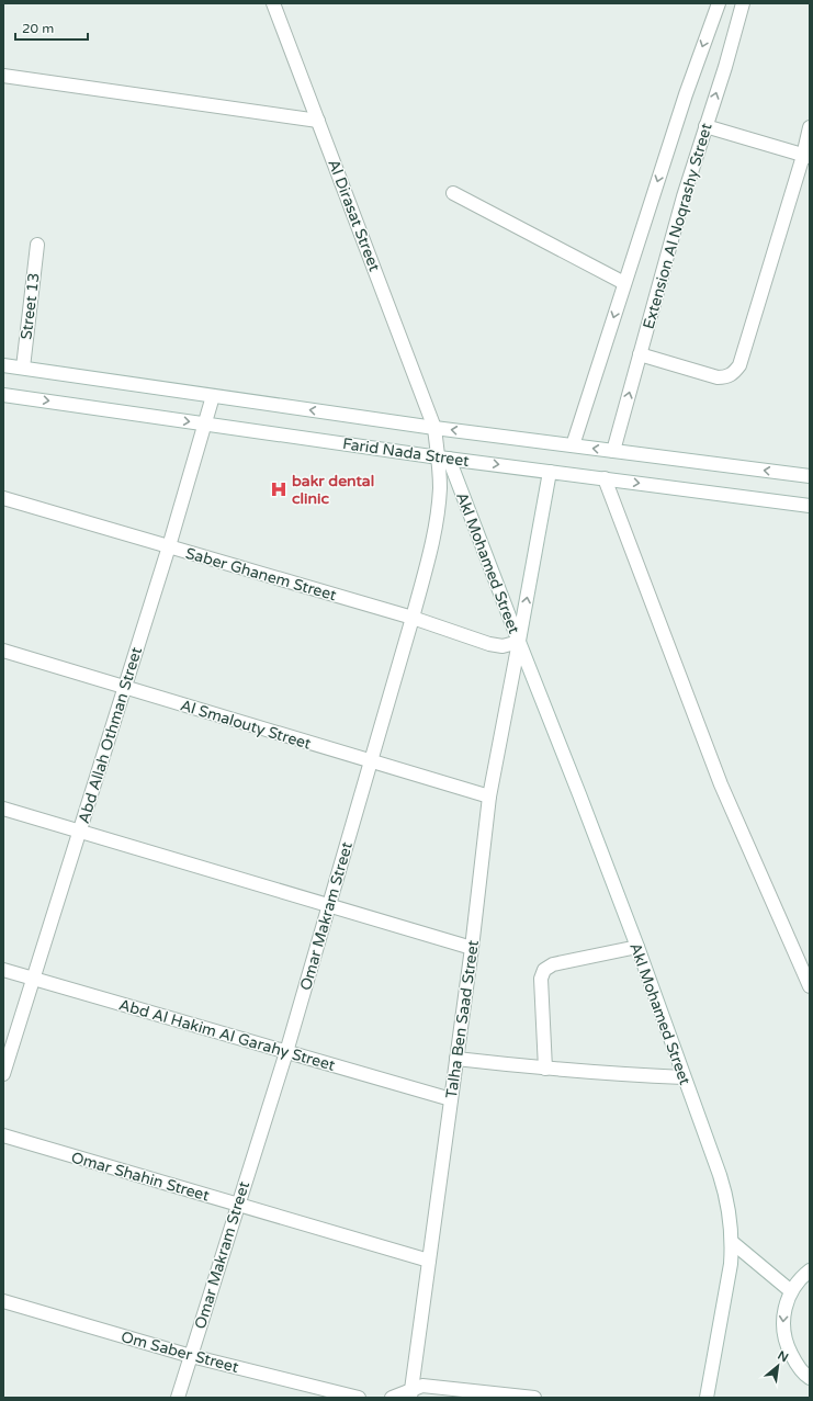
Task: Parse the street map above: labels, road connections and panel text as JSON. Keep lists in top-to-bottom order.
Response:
{
  "streets": {
    "street": [
      "Al Dirasat Street",
      "Extension Al Noqrashy Street",
      "Street 13",
      "Farid Nada Street",
      "Akl Mohamed Street",
      "Saber Ghanem Street",
      "Al Smalouty Street",
      "Abd Allah Othman Street",
      "Omar Makram Street",
      "Talha Ben Saad Street",
      "Abd Al Hakim Al Garahy Street",
      "Omar Shahin Street",
      "Om Saber Street"
    ]
  },
  "crossings": [
    ["Al Dirasat Street", "Farid Nada Street"],
    ["Al Dirasat Street", "Omar Makram Street"],
    ["Extension Al Noqrashy Street", "Farid Nada Street"],
    ["Street 13", "Farid Nada Street"],
    ["Farid Nada Street", "Akl Mohamed Street"],
    ["Farid Nada Street", "Abd Allah Othman Street"],
    ["Farid Nada Street", "Omar Makram Street"],
    ["Akl Mohamed Street", "Saber Ghanem Street"],
    ["Akl Mohamed Street", "Omar Makram Street"],
    ["Akl Mohamed Street", "Talha Ben Saad Street"],
    ["Saber Ghanem Street", "Abd Allah Othman Street"],
    ["Saber Ghanem Street", "Omar Makram Street"],
    ["Saber Ghanem Street", "Talha Ben Saad Street"],
    ["Al Smalouty Street", "Abd Allah Othman Street"],
    ["Al Smalouty Street", "Omar Makram Street"],
    ["Al Smalouty Street", "Talha Ben Saad Street"],
    ["Abd Allah Othman Street", "Abd Al Hakim Al Garahy Street"],
    ["Omar Makram Street", "Abd Al Hakim Al Garahy Street"],
    ["Omar Makram Street", "Omar Shahin Street"],
    ["Omar Makram Street", "Om Saber Street"],
    ["Talha Ben Saad Street", "Abd Al Hakim Al Garahy Street"],
    ["Talha Ben Saad Street", "Omar Shahin Street"]
  ],
  "places": {
    "hospital": ["bakr dental clinic"]
  },
  "scale_bar": "20 m",
  "north": "top right"
}
